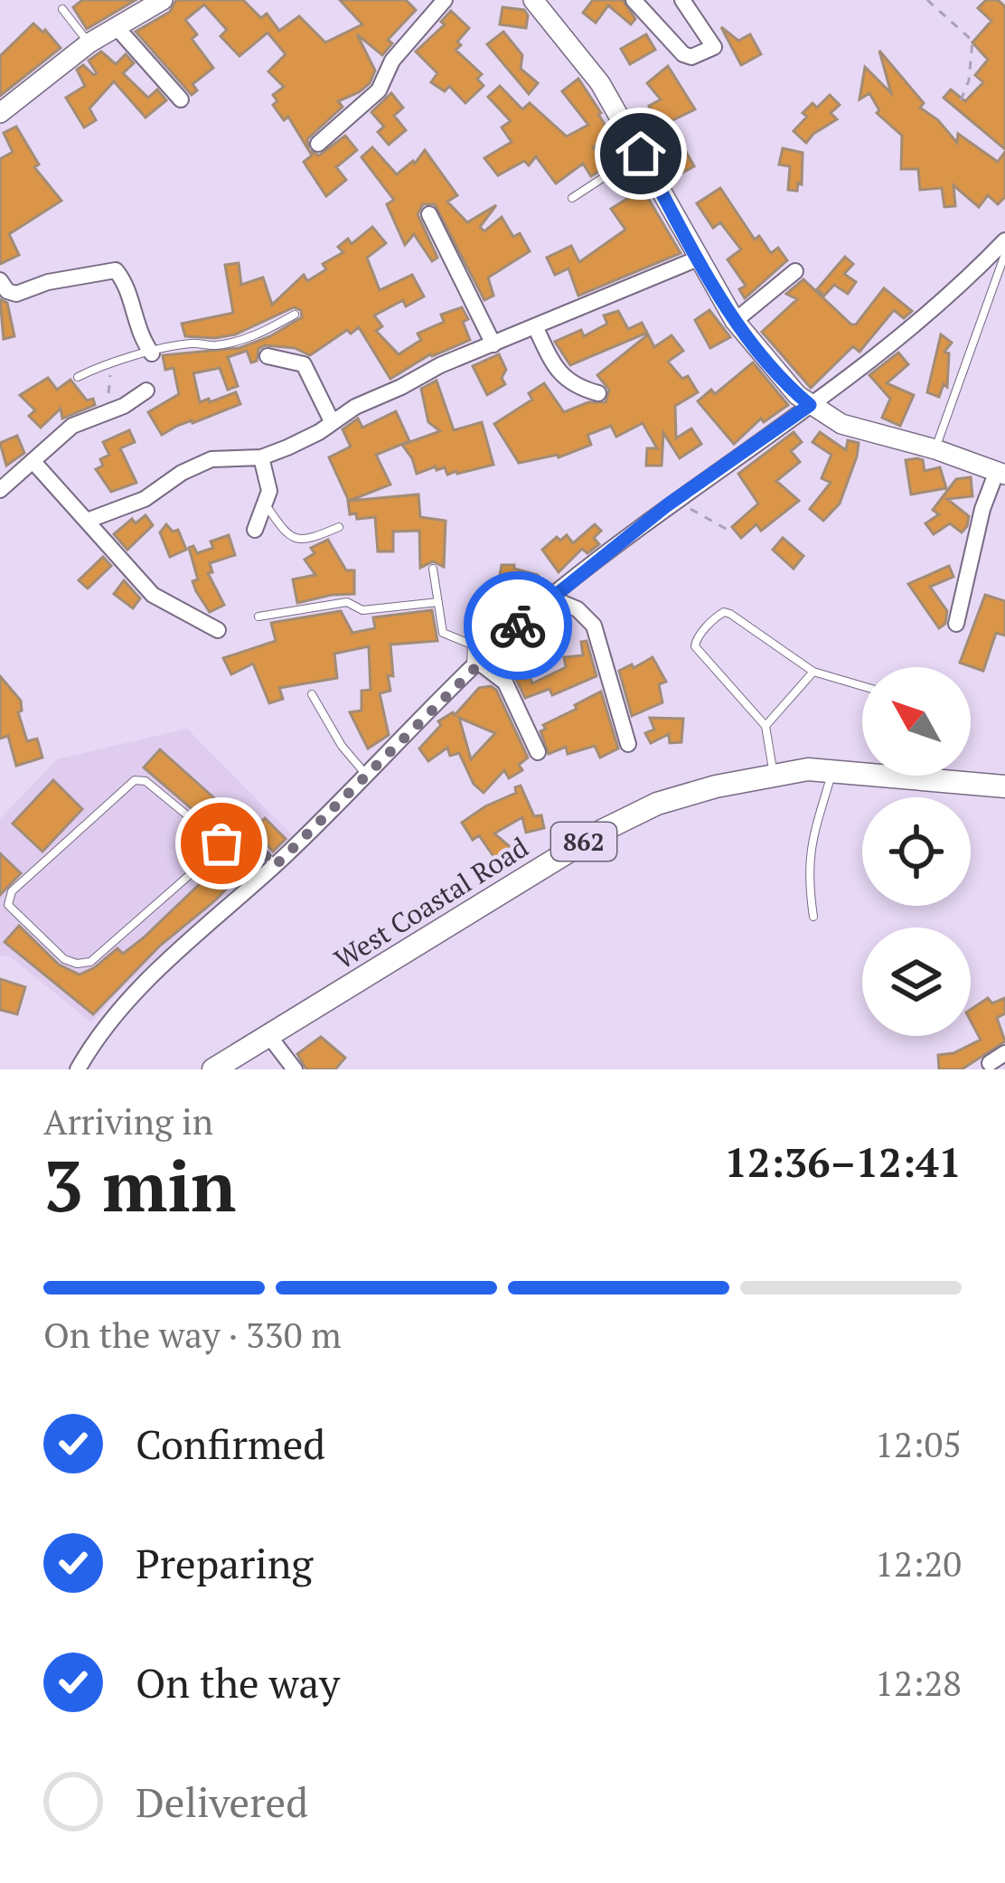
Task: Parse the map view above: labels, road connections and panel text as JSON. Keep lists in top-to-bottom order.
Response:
{
  "streets": {
    "main road": ["862", "West Coastal Road"]
  },
  "north": "top left",
  "page": {
    "heading": ["3 min", "Arriving in", "12:36–12:41"],
    "bar": "On the way · 330 m",
    "list": [
      ["Confirmed", "12:05"],
      ["Preparing", "12:20"],
      ["On the way", "12:28"],
      "Delivered"
    ]
  }
}
